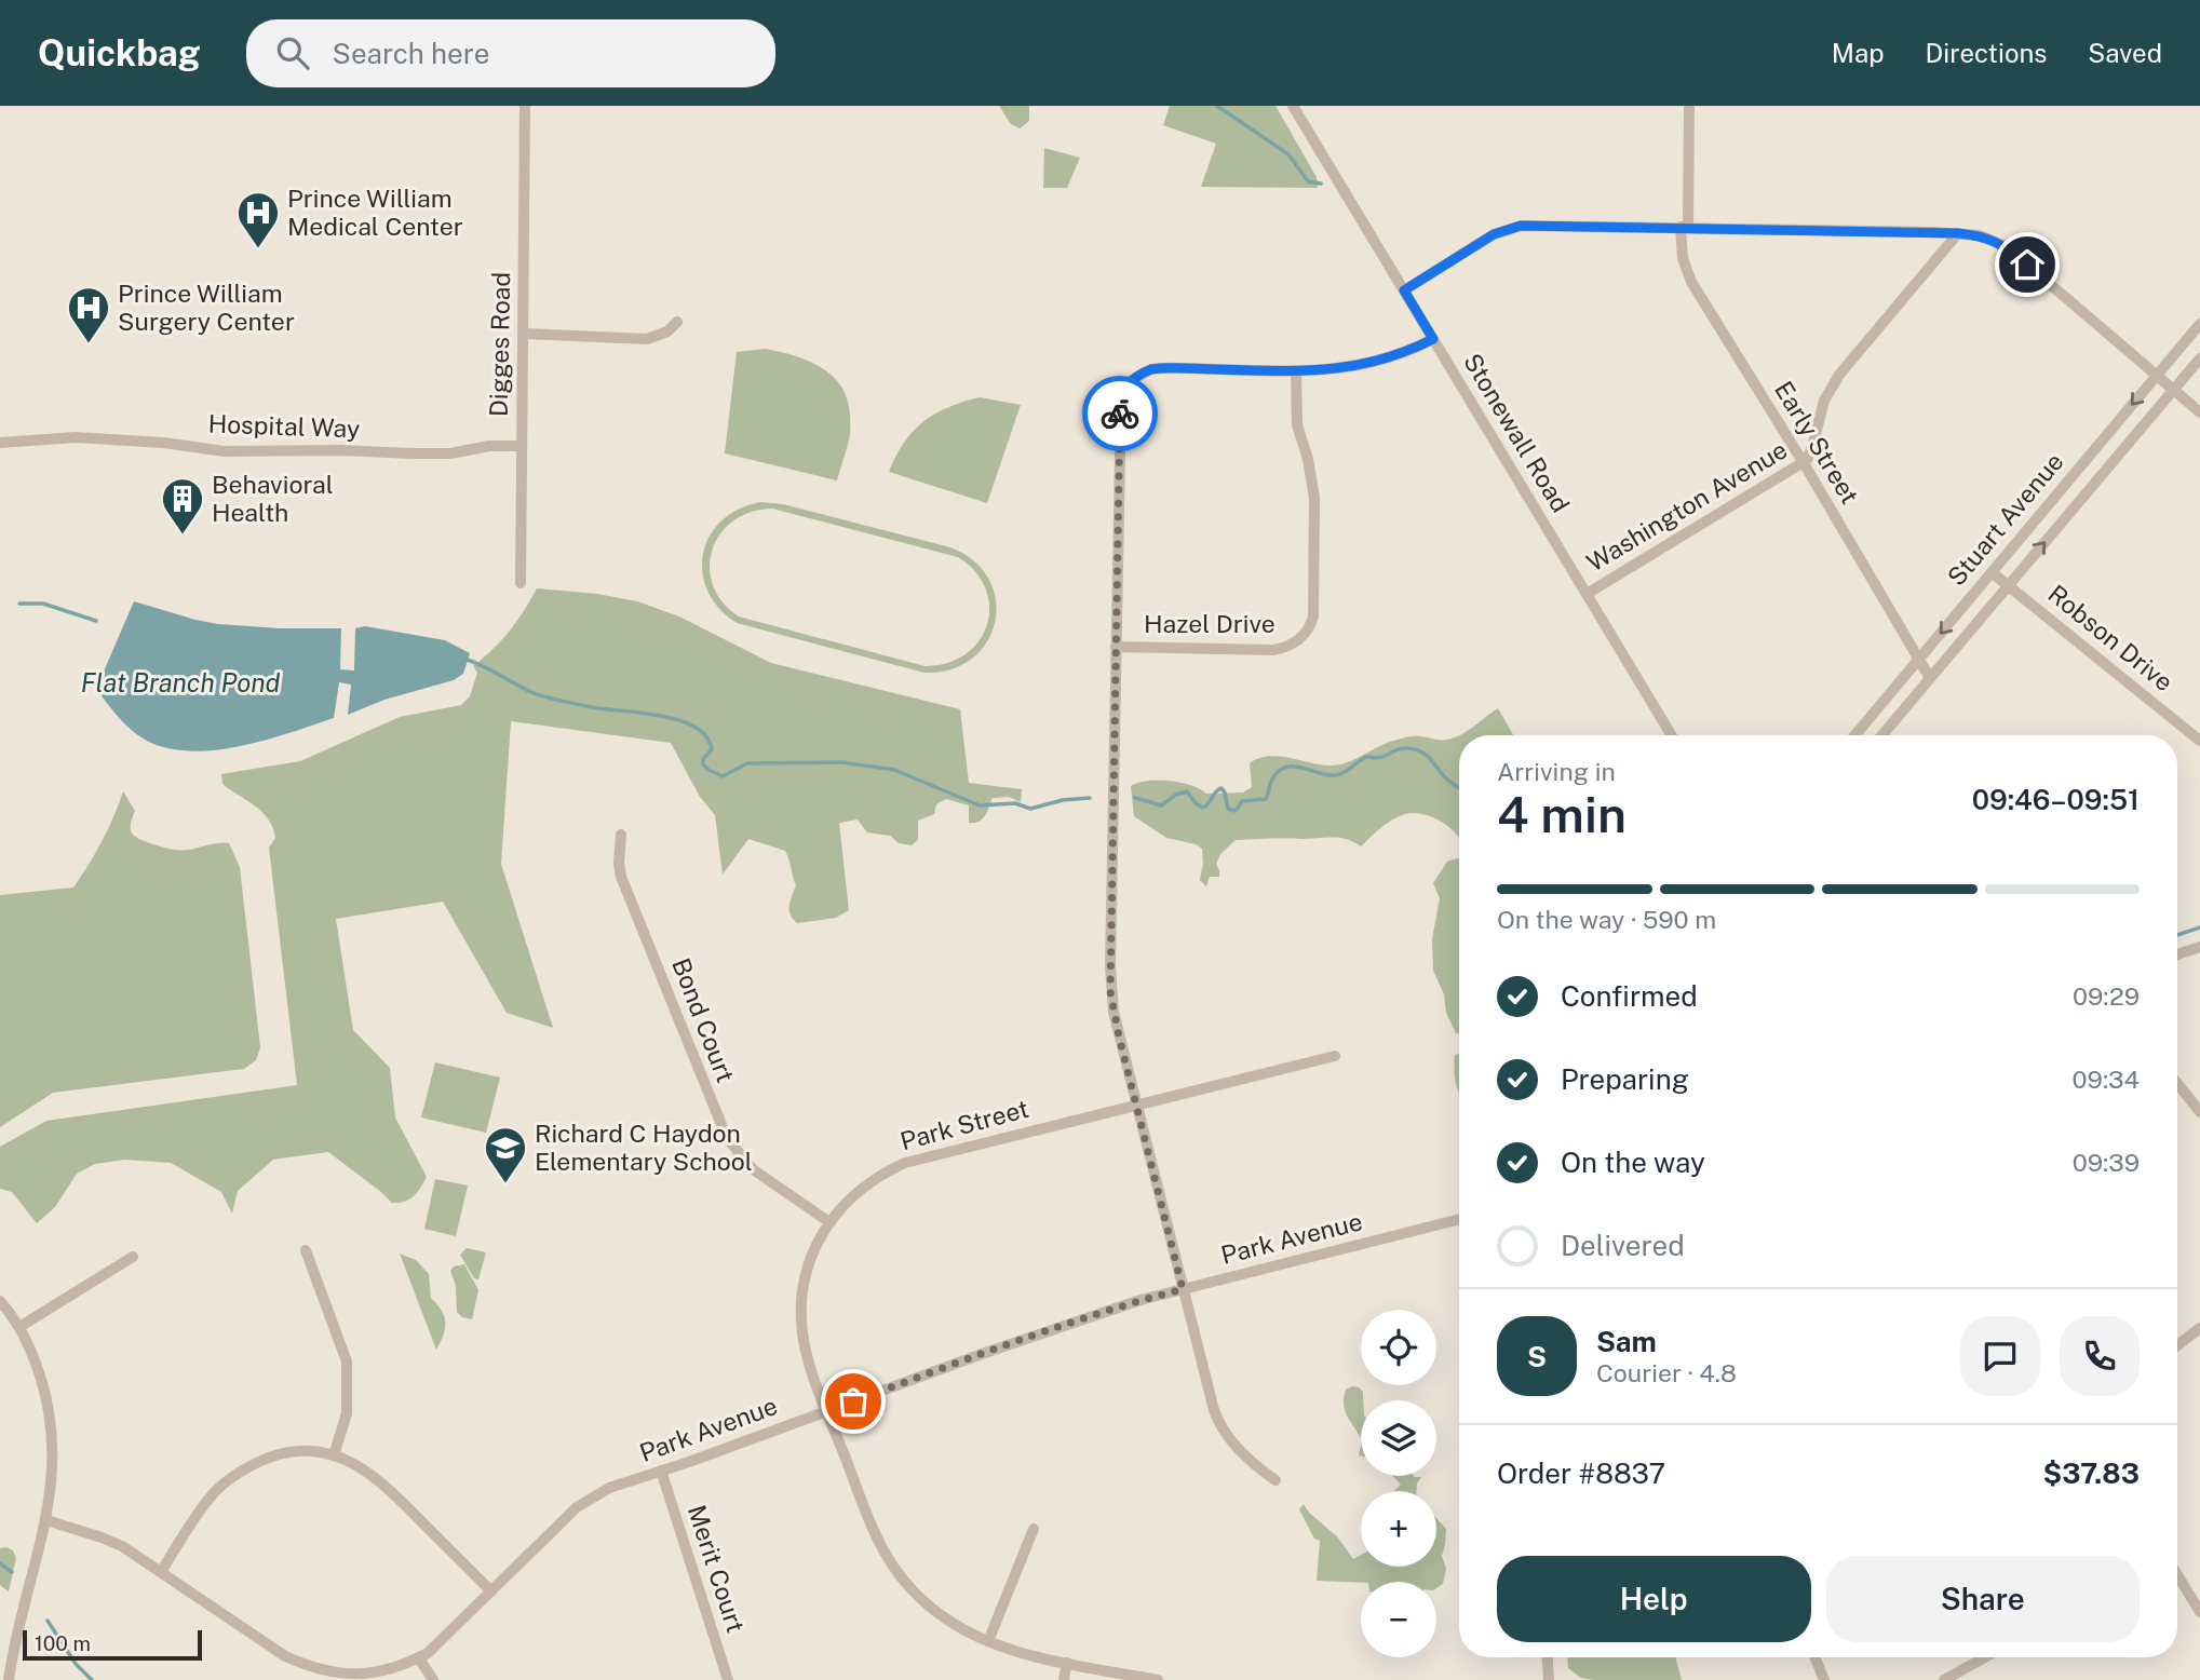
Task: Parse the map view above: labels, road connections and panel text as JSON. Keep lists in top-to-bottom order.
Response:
{
  "streets": {
    "street": [
      "Digges Road",
      "Hospital Way",
      "Stonewall Road",
      "Early Street",
      "Washington Avenue",
      "Stuart Avenue",
      "Hazel Drive",
      "Robson Drive",
      "Bond Court",
      "Park Street",
      "Park Avenue",
      "Merit Court"
    ]
  },
  "crossings": [
    ["Digges Road", "Hospital Way"],
    ["Stonewall Road", "Washington Avenue"],
    ["Early Street", "Washington Avenue"],
    ["Early Street", "Stuart Avenue"],
    ["Stuart Avenue", "Robson Drive"],
    ["Bond Court", "Park Street"],
    ["Park Street", "Park Avenue"],
    ["Park Avenue", "Merit Court"]
  ],
  "water": ["Flat Branch Pond"],
  "places": {
    "hospital": ["Prince William Medical Center", "Prince William Surgery Center"],
    "building": ["Behavioral Health"],
    "school or university": ["Richard C Haydon Elementary School"]
  },
  "scale_bar": "100 m",
  "page": {
    "header": "Quickbag",
    "search": "Search here",
    "nav": ["Map", "Directions", "Saved"],
    "heading": ["4 min", "Arriving in", "09:46–09:51"],
    "panel": [
      "Sam",
      "Courier · 4.8",
      "Order #8837",
      "$37.83"
    ],
    "bar": "On the way · 590 m",
    "list": [
      ["Confirmed", "09:29"],
      ["Preparing", "09:34"],
      ["On the way", "09:39"],
      "Delivered"
    ],
    "map_buttons": ["+", "−"],
    "round": "S",
    "buttons": ["Help", "Share"],
    "scale": "100 m"
  }
}
